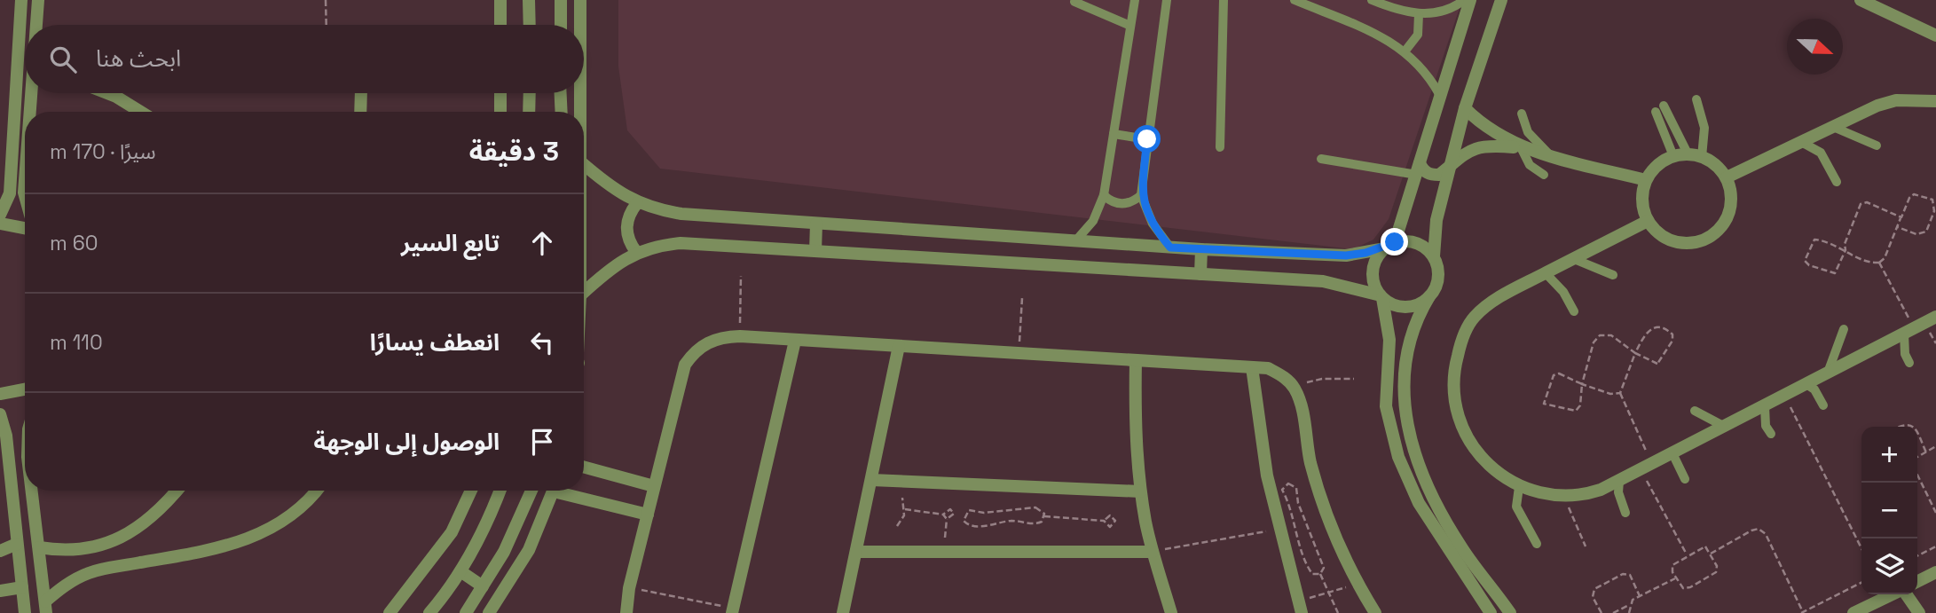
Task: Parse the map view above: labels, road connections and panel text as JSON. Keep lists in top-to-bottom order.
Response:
{
  "north": "right",
  "page": {
    "search": "ابحث هنا",
    "heading": ["3 دقيقة", "سيرًا · 170 m"],
    "list": [
      ["تابع السير", "60 m"],
      ["انعطف يسارًا", "110 m"],
      "الوصول إلى الوجهة"
    ],
    "map_buttons": ["+", "−"]
  }
}
